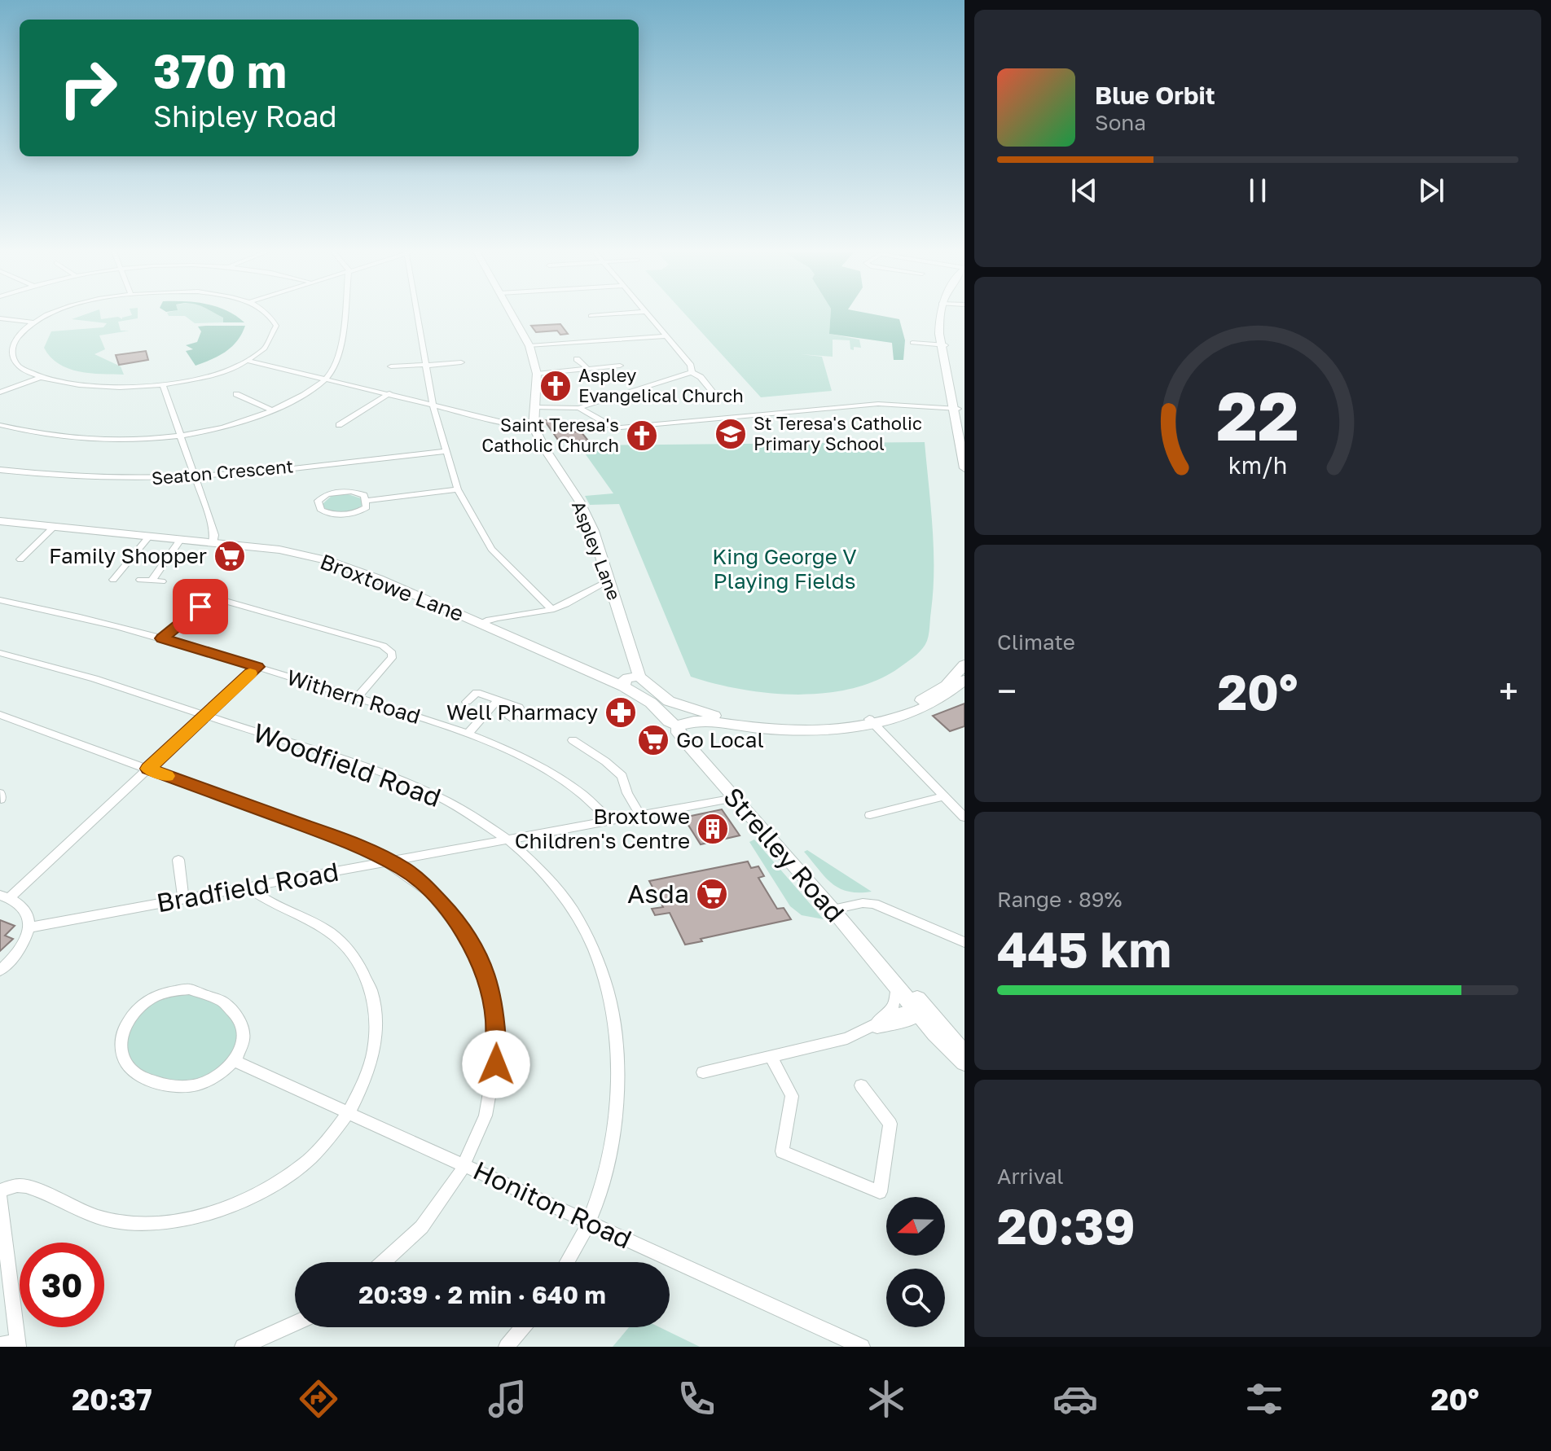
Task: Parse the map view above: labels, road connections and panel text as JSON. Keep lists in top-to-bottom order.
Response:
{
  "streets": {
    "main road": ["Aspley Lane", "Broxtowe Lane", "Strelley Road"],
    "street": [
      "Seaton Crescent",
      "Withern Road",
      "Woodfield Road",
      "Bradfield Road",
      "Honiton Road"
    ]
  },
  "crossings": [
    ["Broxtowe Lane", "Strelley Road"],
    ["Withern Road", "Bradfield Road"],
    ["Woodfield Road", "Bradfield Road"],
    ["Woodfield Road", "Honiton Road"],
    ["Strelley Road", "Bradfield Road"]
  ],
  "parks": ["King George V Playing Fields"],
  "places": {
    "church": ["Aspley Evangelical Church", "Saint Teresa's Catholic Church"],
    "school or university": ["St Teresa's Catholic Primary School"],
    "supermarket": ["Family Shopper", "Go Local", "Asda"],
    "pharmacy": ["Well Pharmacy"],
    "building": ["Broxtowe Children's Centre"]
  },
  "north": "left",
  "page": {
    "turn": ["370 m", "Shipley Road"],
    "song": ["Blue Orbit", "Sona"],
    "tile": [
      "Climate",
      ["Range · 89%", "445 km"],
      ["Arrival", "20:39"]
    ],
    "heat": ["−", "20°", "+"],
    "limit": "30",
    "trip": "20:39 · 2 min · 640 m",
    "tabs": ["20:37", "20°"],
    "gauge": ["22", "km/h"]
  }
}
